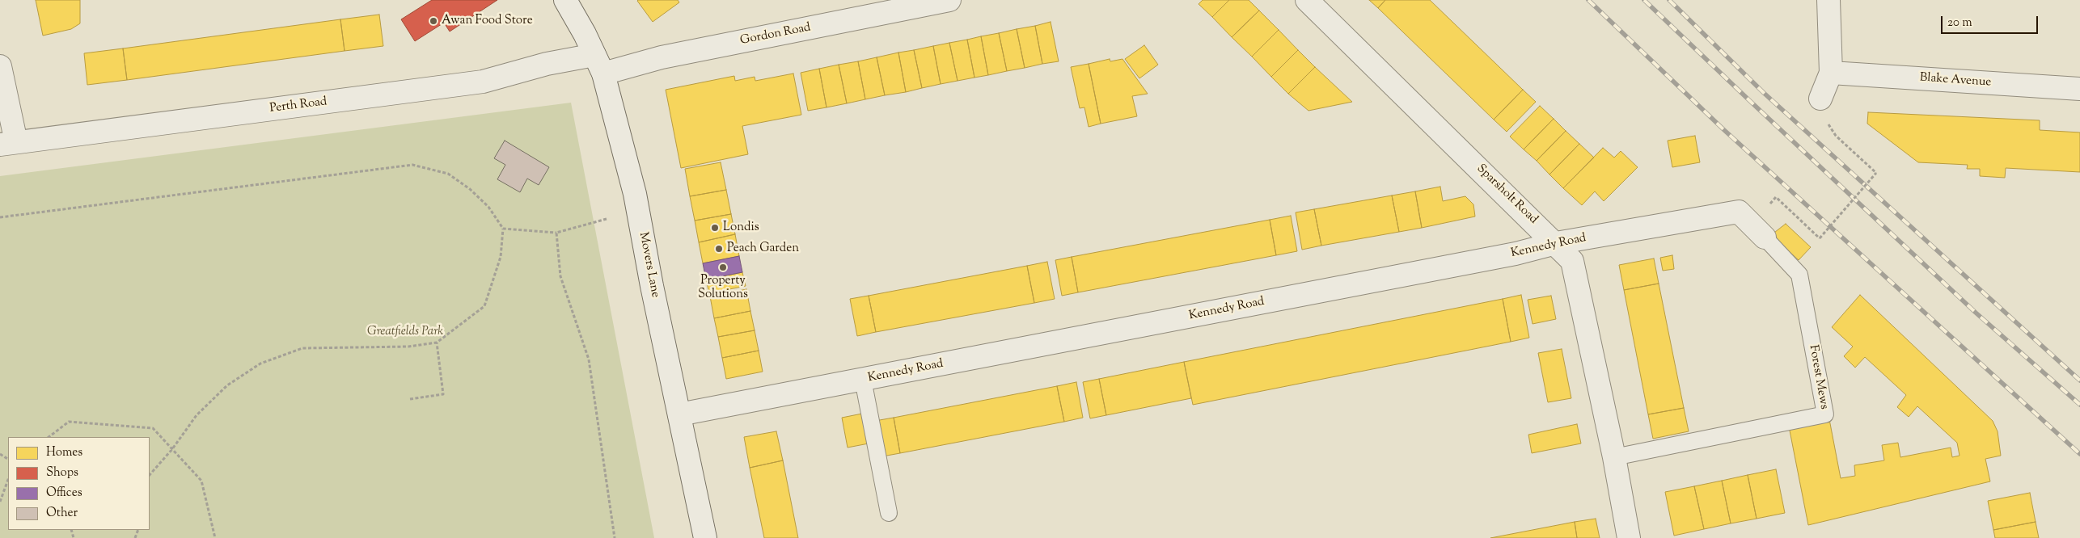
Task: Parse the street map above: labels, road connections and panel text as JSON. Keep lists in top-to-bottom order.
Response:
{
  "streets": {
    "street": [
      "Gordon Road",
      "Blake Avenue",
      "Perth Road",
      "Sparsholt Road",
      "Kennedy Road",
      "Movers Lane"
    ],
    "lane": ["Forest Mews"]
  },
  "crossings": [
    ["Gordon Road", "Perth Road"],
    ["Gordon Road", "Movers Lane"],
    ["Perth Road", "Movers Lane"],
    ["Sparsholt Road", "Kennedy Road"],
    ["Sparsholt Road", "Forest Mews"],
    ["Kennedy Road", "Movers Lane"],
    ["Kennedy Road", "Forest Mews"]
  ],
  "parks": ["Greatfields Park"],
  "places": [
    "Awan Food Store",
    "Londis",
    "Peach Garden",
    "Property Solutions"
  ],
  "legend": [
    "Homes",
    "Shops",
    "Offices",
    "Other"
  ],
  "scale_bar": "20 m"
}
